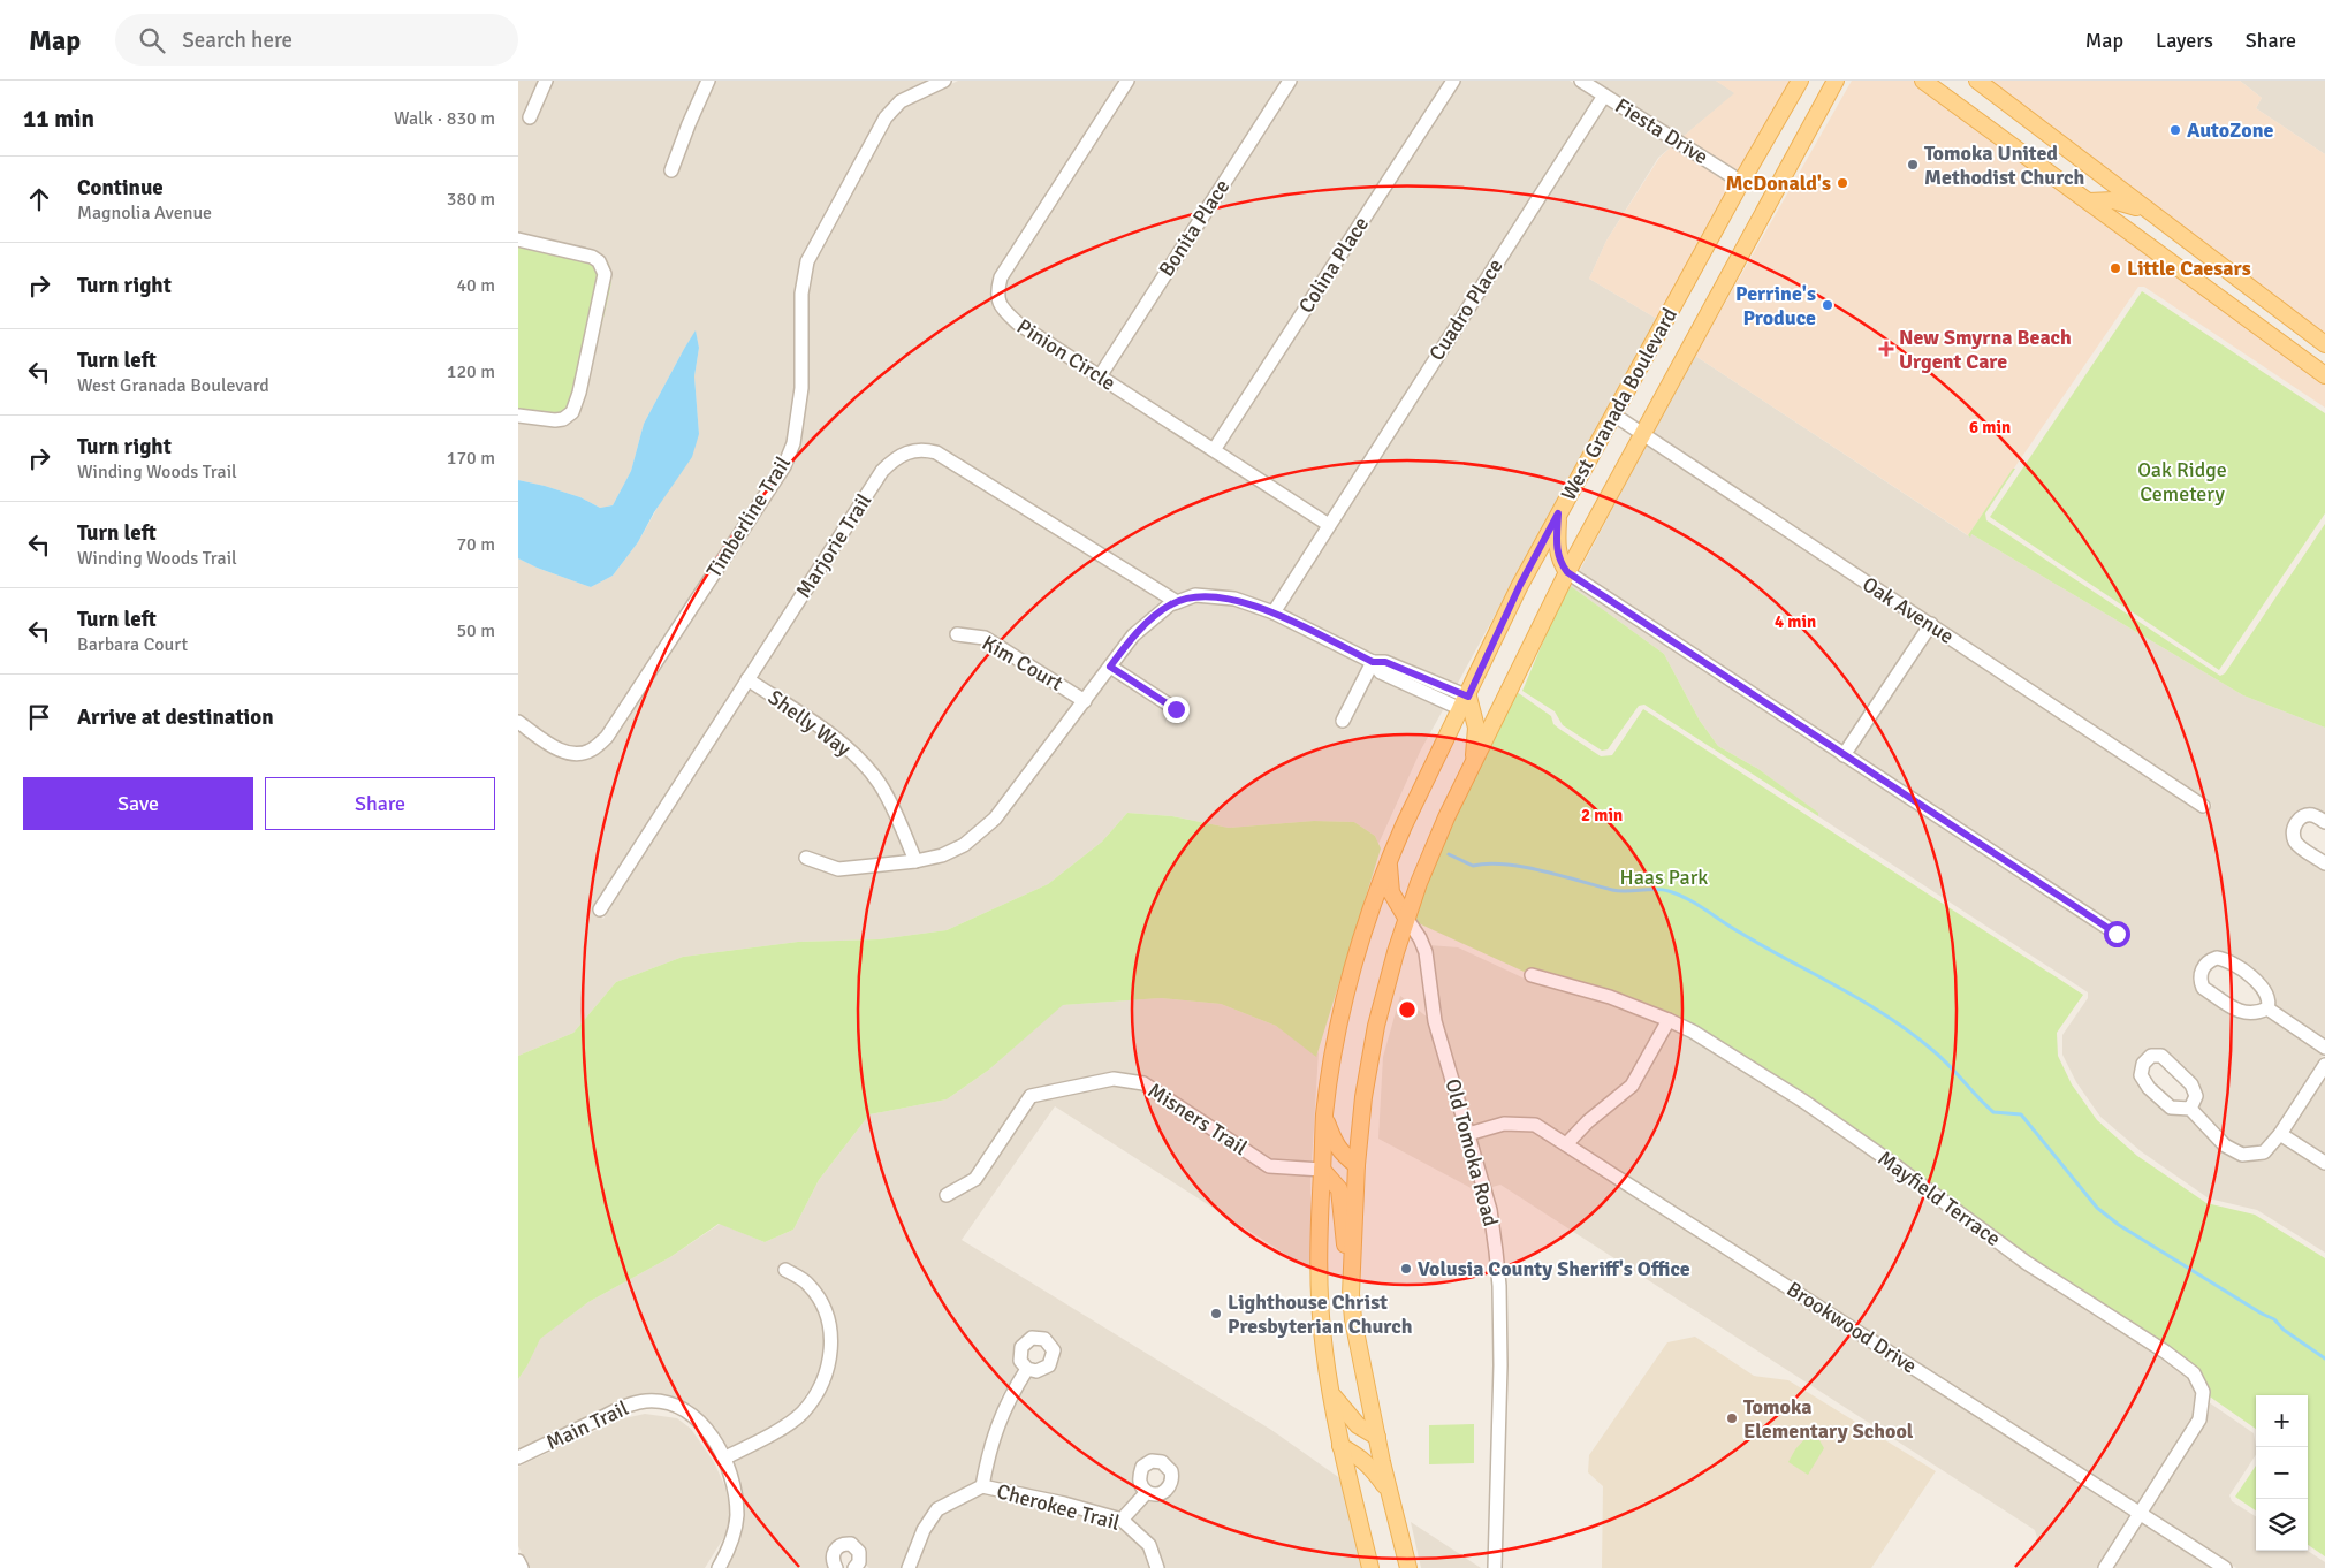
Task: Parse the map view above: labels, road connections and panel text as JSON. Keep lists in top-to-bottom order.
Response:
{
  "streets": {
    "main road": ["West Granada Boulevard"],
    "street": [
      "Fiesta Drive",
      "Bonita Place",
      "Colina Place",
      "Cuadro Place",
      "Pinion Circle",
      "Timberline Trail",
      "Marjorie Trail",
      "Oak Avenue",
      "Kim Court",
      "Shelly Way",
      "Misners Trail",
      "Old Tomoka Road",
      "Mayfield Terrace",
      "Brookwood Drive",
      "Main Trail",
      "Cherokee Trail"
    ]
  },
  "crossings": [
    ["Fiesta Drive", "Cuadro Place"],
    ["Fiesta Drive", "West Granada Boulevard"],
    ["Bonita Place", "Pinion Circle"],
    ["Colina Place", "Pinion Circle"],
    ["Cuadro Place", "Pinion Circle"],
    ["West Granada Boulevard", "Oak Avenue"],
    ["West Granada Boulevard", "Misners Trail"],
    ["West Granada Boulevard", "Old Tomoka Road"],
    ["Marjorie Trail", "Shelly Way"],
    ["Old Tomoka Road", "Brookwood Drive"],
    ["Mayfield Terrace", "Brookwood Drive"]
  ],
  "parks": ["Oak Ridge Cemetery", "Haas Park"],
  "places": {
    "other": [
      "AutoZone",
      "Tomoka United Methodist Church",
      "McDonald's",
      "Little Caesars",
      "Perrine's Produce",
      "Volusia County Sheriff's Office",
      "Lighthouse Christ Presbyterian Church",
      "Tomoka Elementary School"
    ],
    "health": ["New Smyrna Beach Urgent Care"]
  },
  "page": {
    "header": "Map",
    "search": "Search here",
    "nav": ["Map", "Layers", "Share"],
    "heading": ["11 min", "Walk · 830 m"],
    "list": [
      ["Continue", "Magnolia Avenue", "380 m"],
      ["Turn right", "40 m"],
      ["Turn left", "West Granada Boulevard", "120 m"],
      ["Turn right", "Winding Woods Trail", "170 m"],
      ["Turn left", "Winding Woods Trail", "70 m"],
      ["Turn left", "Barbara Court", "50 m"],
      "Arrive at destination"
    ],
    "buttons": ["Save", "Share"],
    "map_buttons": ["+", "−"]
  },
  "rings": ["6 min", "4 min", "2 min"]
}
